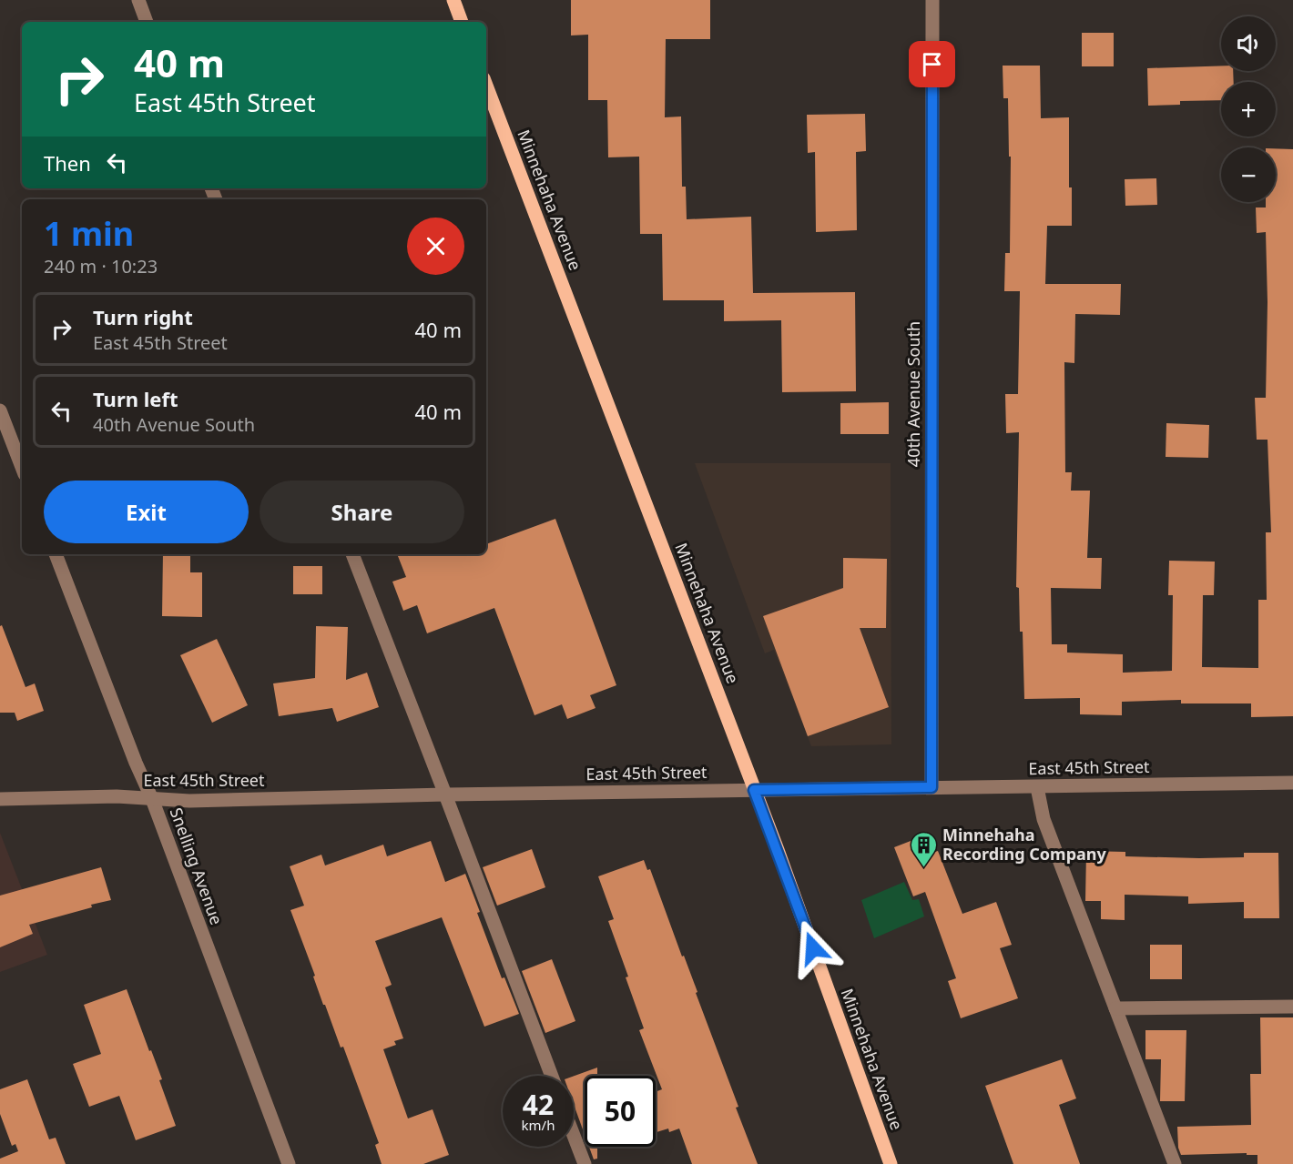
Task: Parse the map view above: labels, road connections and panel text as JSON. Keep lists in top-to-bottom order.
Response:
{
  "streets": {
    "main road": ["Minnehaha Avenue"],
    "street": ["40th Avenue South", "East 45th Street", "Snelling Avenue"]
  },
  "crossings": [
    ["Minnehaha Avenue", "East 45th Street"],
    ["40th Avenue South", "East 45th Street"],
    ["East 45th Street", "Snelling Avenue"]
  ],
  "places": {
    "building": ["Minnehaha Recording Company"]
  },
  "page": {
    "map_buttons": ["+", "−"],
    "turn": ["40 m", "East 45th Street"],
    "then": "Then",
    "heading": ["1 min", "240 m · 10:23"],
    "list": [
      {
        "name": "Turn right",
        "note": "East 45th Street",
        "value": "40 m"
      },
      {
        "name": "Turn left",
        "note": "40th Avenue South",
        "value": "40 m"
      }
    ],
    "buttons": ["Exit", "Share"],
    "speed": "42 km/h",
    "limit": "50"
  }
}
